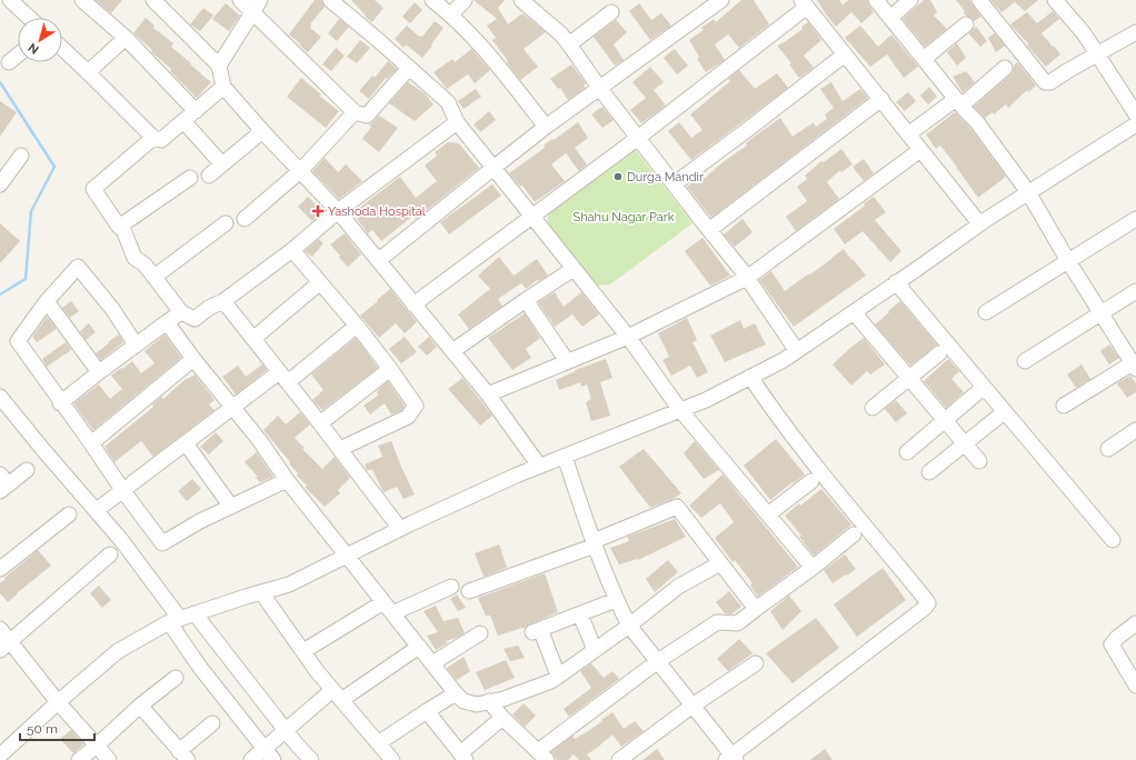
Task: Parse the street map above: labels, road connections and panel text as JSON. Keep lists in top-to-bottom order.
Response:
{
  "parks": ["Shahu Nagar Park"],
  "places": {
    "other": ["Durga Mandir"],
    "health": ["Yashoda Hospital"]
  },
  "scale_bar": "50 m",
  "north": "bottom left"
}
